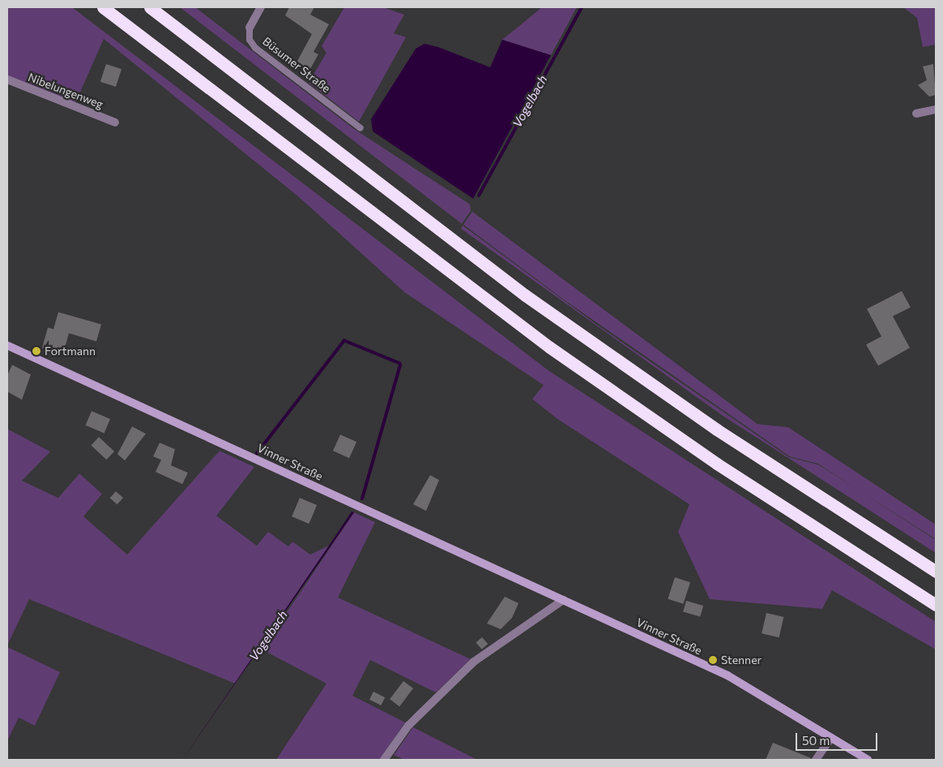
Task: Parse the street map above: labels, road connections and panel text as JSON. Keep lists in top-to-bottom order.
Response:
{
  "streets": {
    "street": ["Büsumer Straße", "Nibelungenweg", "Vinner Straße"]
  },
  "water": ["Vogelbach"],
  "places": ["Fortmann", "Stenner"],
  "scale_bar": "50 m"
}
